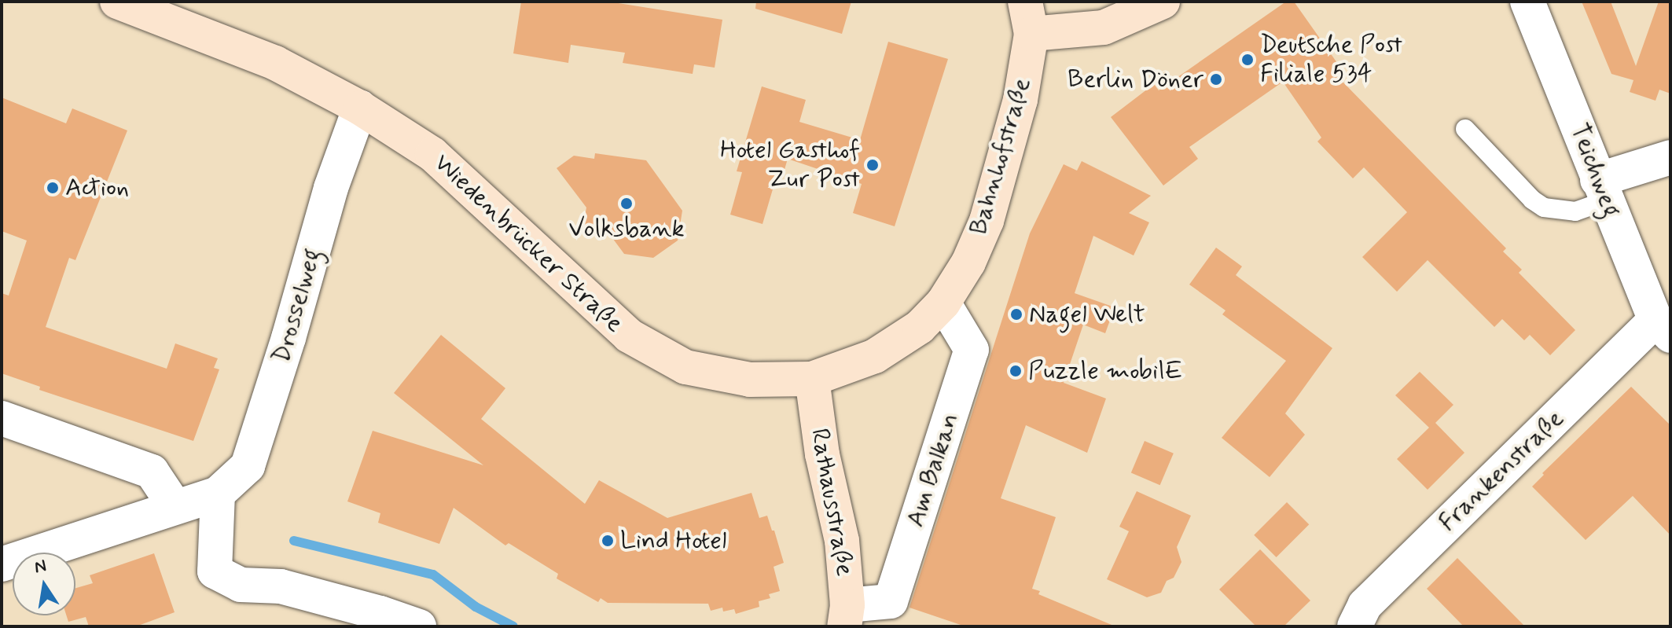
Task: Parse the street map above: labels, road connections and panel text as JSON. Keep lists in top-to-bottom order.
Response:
{
  "streets": {
    "main road": ["Bahnhofstraße", "Wiedenbrücker Straße", "Rathausstraße"],
    "street": [
      "Teichweg",
      "Drosselweg",
      "Am Balkan",
      "Frankenstraße"
    ]
  },
  "crossings": [
    ["Bahnhofstraße", "Wiedenbrücker Straße"],
    ["Bahnhofstraße", "Am Balkan"],
    ["Teichweg", "Frankenstraße"],
    ["Wiedenbrücker Straße", "Drosselweg"],
    ["Wiedenbrücker Straße", "Am Balkan"],
    ["Wiedenbrücker Straße", "Rathausstraße"],
    ["Am Balkan", "Rathausstraße"]
  ],
  "places": [
    "Deutsche Post Filiale 534",
    "Berlin Döner",
    "Hotel Gasthof Zur Post",
    "Action",
    "Volksbank",
    "Nagel Welt",
    "Puzzle mobilE",
    "Lind Hotel"
  ],
  "north": "top"
}
